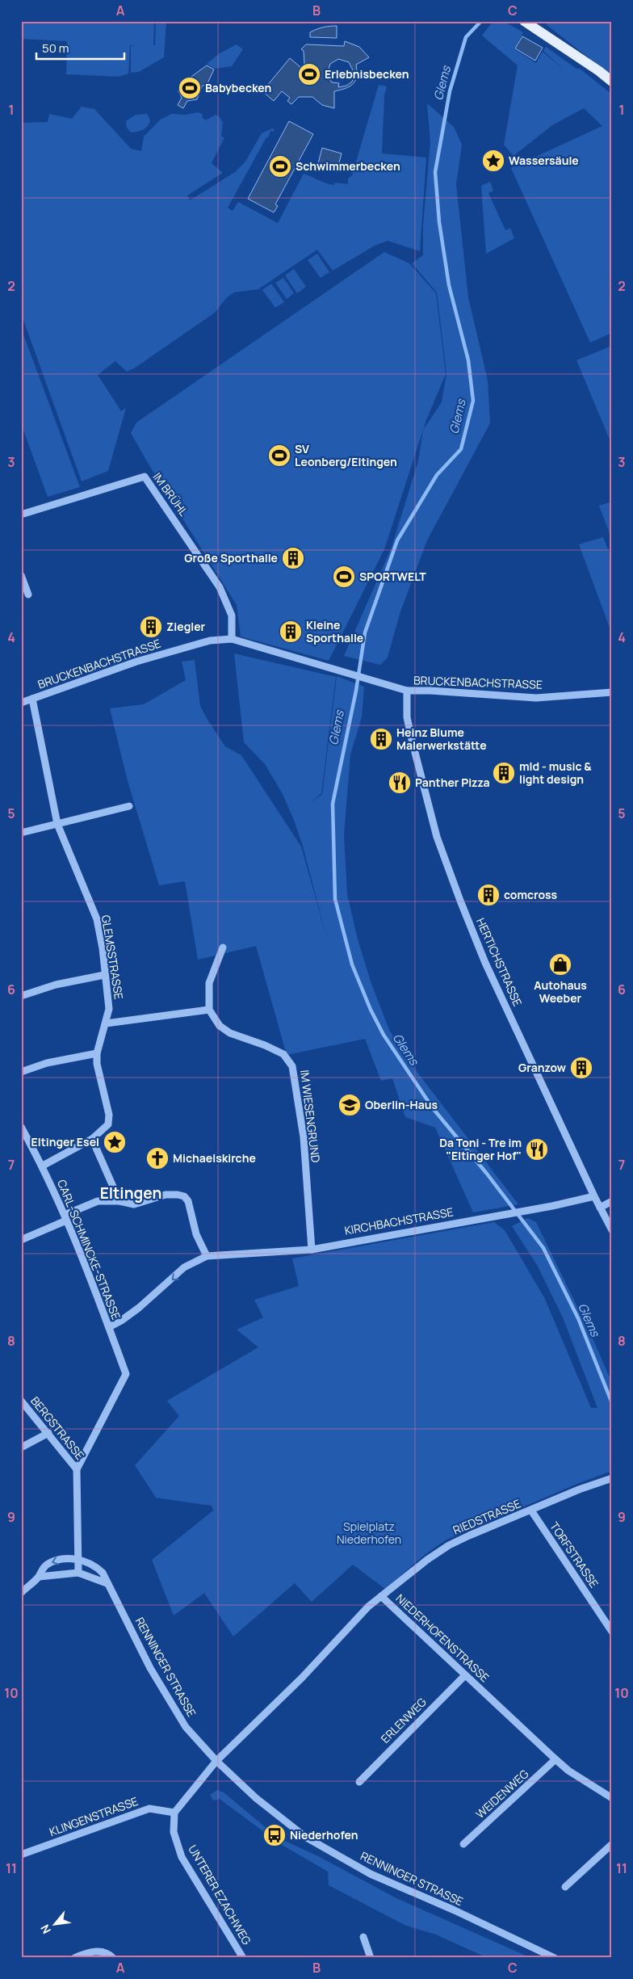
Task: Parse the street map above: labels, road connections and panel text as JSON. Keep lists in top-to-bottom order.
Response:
{
  "streets": {
    "street": [
      "IM BRÜHL",
      "BRUCKENBACHSTRASSE",
      "GLEMSSTRASSE",
      "HERTICHSTRASSE",
      "IM WIESENGRUND",
      "KIRCHBACHSTRASSE",
      "CARL-SCHMINCKE-STRASSE",
      "BERGSTRASSE",
      "RIEDSTRASSE",
      "TORFSTRASSE",
      "NIEDERHOFENSTRASSE",
      "RENNINGER STRASSE",
      "ERLENWEG",
      "WEIDENWEG",
      "KLINGENSTRASSE",
      "UNTERER EZACHWEG"
    ]
  },
  "crossings": [
    ["IM BRÜHL", "BRUCKENBACHSTRASSE"],
    ["BRUCKENBACHSTRASSE", "GLEMSSTRASSE"],
    ["BRUCKENBACHSTRASSE", "HERTICHSTRASSE"],
    ["GLEMSSTRASSE", "CARL-SCHMINCKE-STRASSE"],
    ["HERTICHSTRASSE", "KIRCHBACHSTRASSE"],
    ["IM WIESENGRUND", "KIRCHBACHSTRASSE"],
    ["KIRCHBACHSTRASSE", "CARL-SCHMINCKE-STRASSE"],
    ["CARL-SCHMINCKE-STRASSE", "BERGSTRASSE"],
    ["RIEDSTRASSE", "TORFSTRASSE"],
    ["RIEDSTRASSE", "NIEDERHOFENSTRASSE"],
    ["NIEDERHOFENSTRASSE", "RENNINGER STRASSE"],
    ["NIEDERHOFENSTRASSE", "ERLENWEG"],
    ["NIEDERHOFENSTRASSE", "WEIDENWEG"],
    ["KLINGENSTRASSE", "UNTERER EZACHWEG"]
  ],
  "districts": ["Eltingen"],
  "water": ["Glems"],
  "parks": ["Spielplatz Niederhofen"],
  "places": {
    "sports": [
      "Erlebnisbecken",
      "Babybecken",
      "Schwimmerbecken",
      "SV Leonberg/Eltingen",
      "SPORTWELT"
    ],
    "place": ["Wassersäule", "Eltinger Esel"],
    "building": [
      "Große Sporthalle",
      "Ziegler",
      "Kleine Sporthalle",
      "Heinz Blume Malerwerkstätte",
      "mld - music & light design",
      "comcross",
      "Granzow"
    ],
    "restaurant": ["Panther Pizza", "Da Toni - Tre im \"Eltinger Hof\""],
    "shop": ["Autohaus Weeber"],
    "school or university": ["Oberlin-Haus"],
    "church": ["Michaelskirche"],
    "bus stop": ["Niederhofen"]
  },
  "scale_bar": "50 m",
  "north": "bottom left",
  "grid": {
    "columns": ["A", "B", "C"],
    "rows": [
      "1",
      "2",
      "3",
      "4",
      "5",
      "6",
      "7",
      "8",
      "9",
      "10",
      "11"
    ]
  }
}
